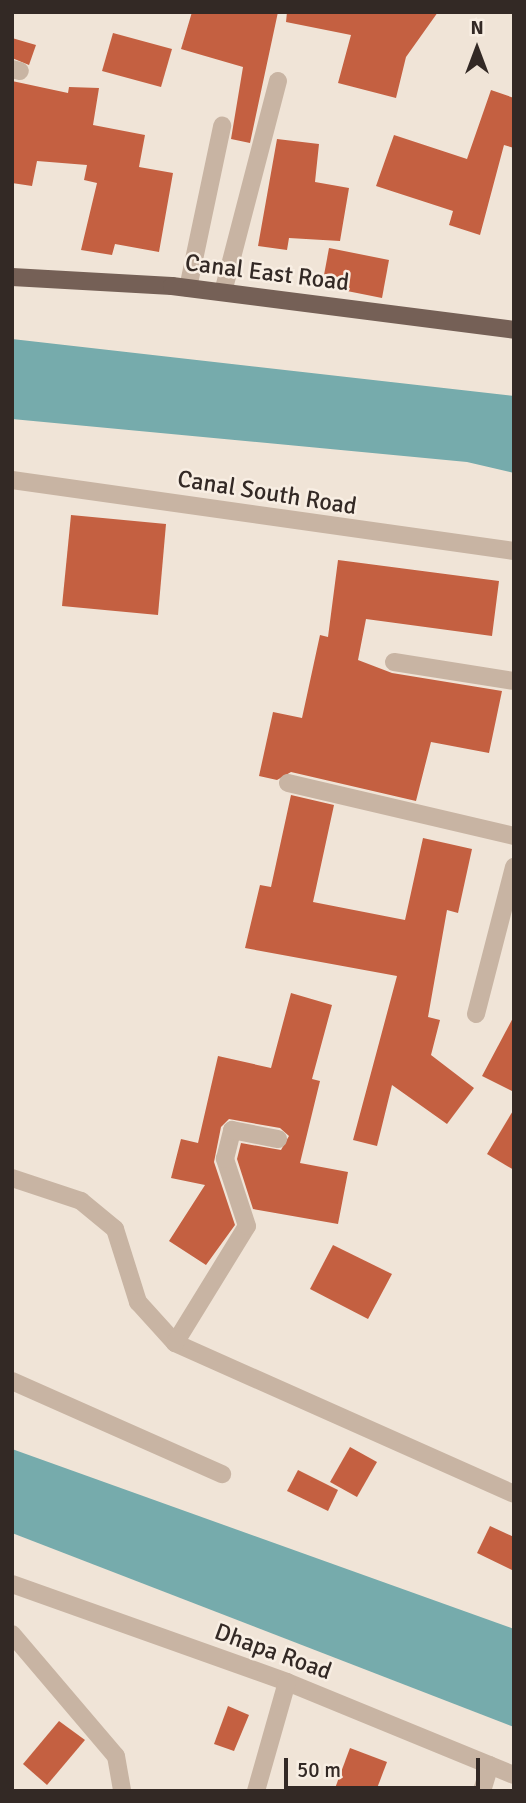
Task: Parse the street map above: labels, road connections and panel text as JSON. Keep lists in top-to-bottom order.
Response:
{
  "streets": {
    "main road": ["Canal East Road"],
    "street": ["Canal South Road", "Dhapa Road"]
  },
  "scale_bar": "50 m",
  "north": "top"
}
